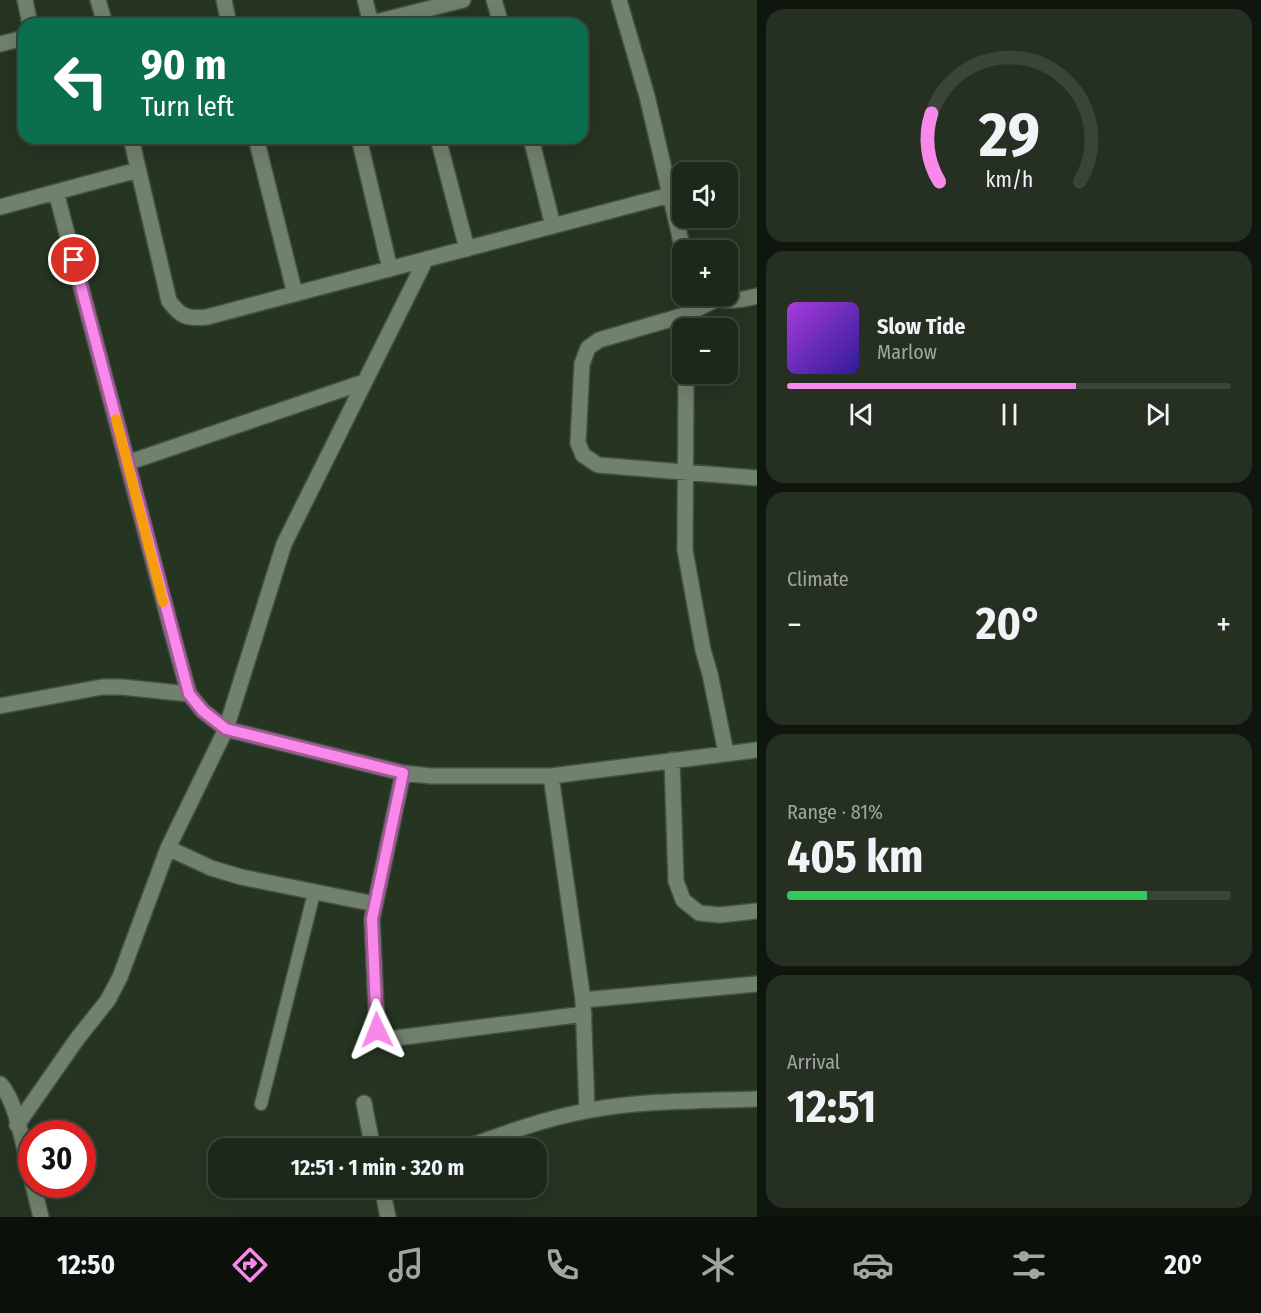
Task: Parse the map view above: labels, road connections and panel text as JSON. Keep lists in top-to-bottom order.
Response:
{
  "page": {
    "turn": ["90 m", "Turn left"],
    "map_buttons": ["+", "−"],
    "song": ["Slow Tide", "Marlow"],
    "tile": [
      "Climate",
      ["Range · 81%", "405 km"],
      ["Arrival", "12:51"]
    ],
    "heat": ["−", "20°", "+"],
    "limit": "30",
    "trip": "12:51 · 1 min · 320 m",
    "tabs": ["12:50", "20°"],
    "gauge": ["29", "km/h"]
  }
}
